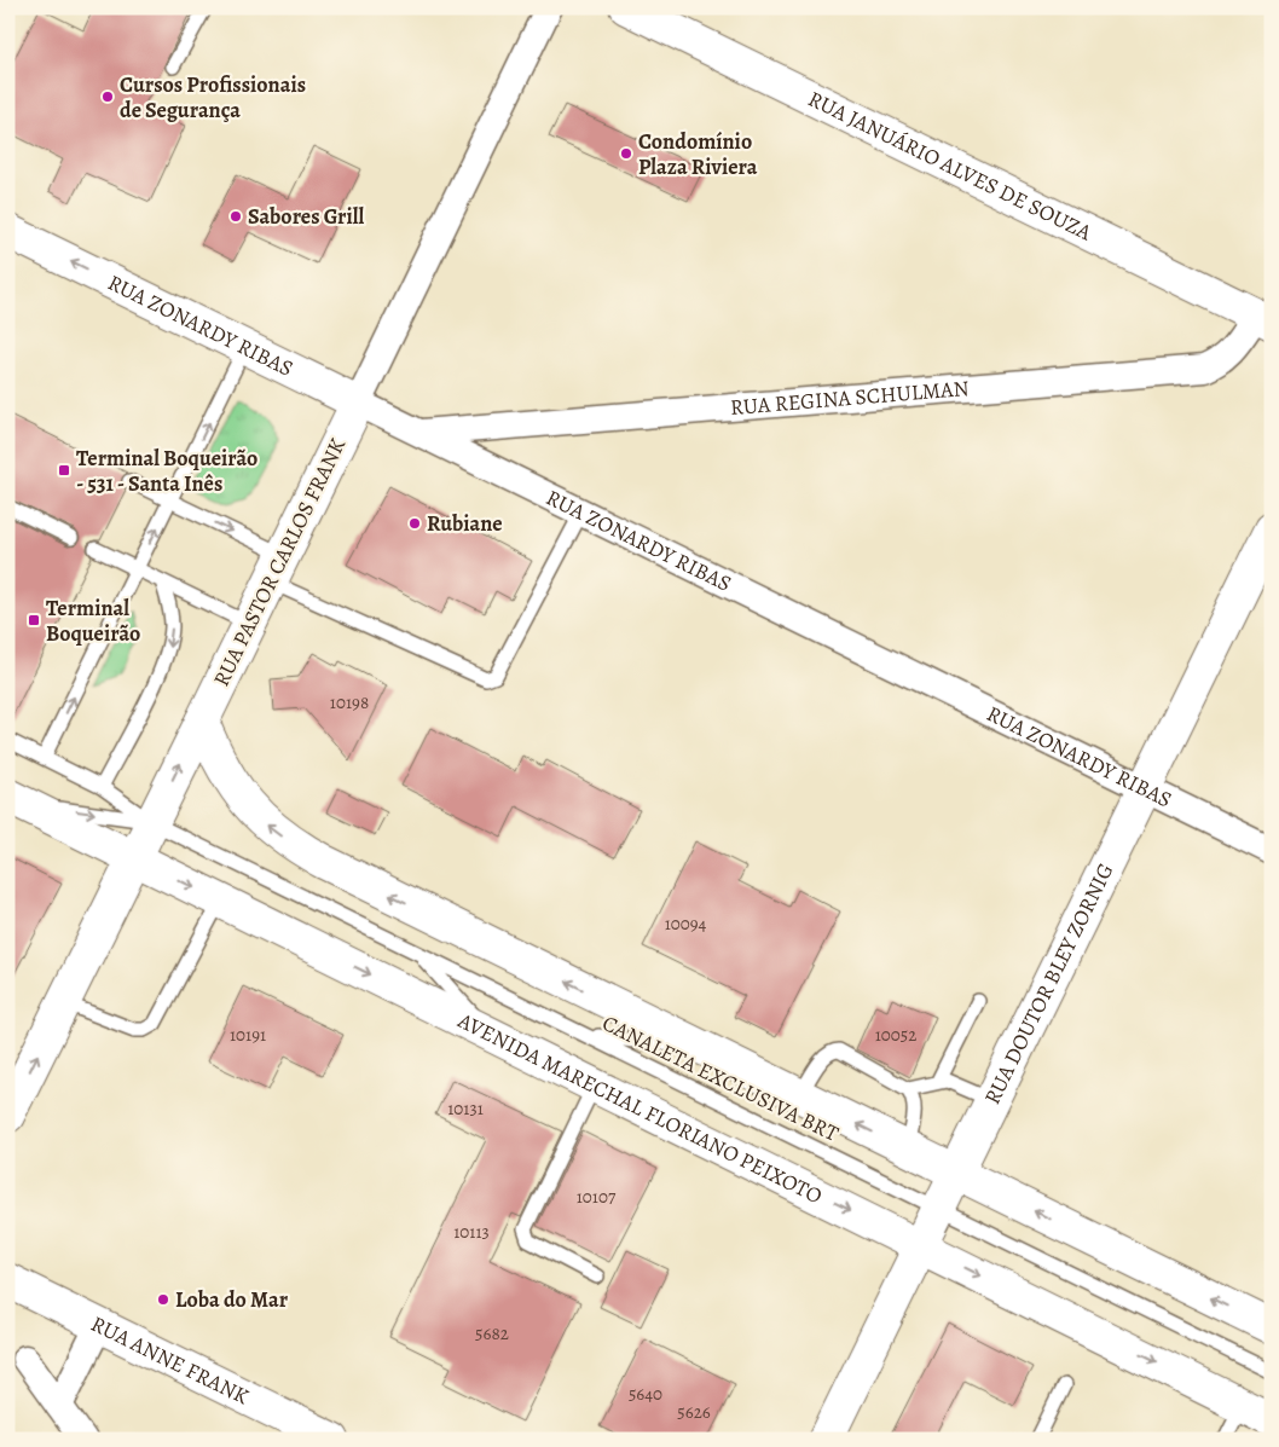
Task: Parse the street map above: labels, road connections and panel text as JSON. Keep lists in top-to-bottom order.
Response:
{
  "streets": {
    "main road": [
      "RUA JANUÁRIO ALVES DE SOUZA",
      "RUA ZONARDY RIBAS",
      "RUA PASTOR CARLOS FRANK",
      "RUA DOUTOR BLEY ZORNIG",
      "AVENIDA MARECHAL FLORIANO PEIXOTO",
      "RUA ANNE FRANK"
    ],
    "street": ["RUA REGINA SCHULMAN"],
    "lane": ["CANALETA EXCLUSIVA BRT"]
  },
  "crossings": [
    ["RUA JANUÁRIO ALVES DE SOUZA", "RUA REGINA SCHULMAN"],
    ["RUA ZONARDY RIBAS", "RUA REGINA SCHULMAN"],
    ["RUA ZONARDY RIBAS", "RUA PASTOR CARLOS FRANK"],
    ["RUA ZONARDY RIBAS", "RUA DOUTOR BLEY ZORNIG"],
    ["RUA PASTOR CARLOS FRANK", "CANALETA EXCLUSIVA BRT"],
    ["RUA PASTOR CARLOS FRANK", "AVENIDA MARECHAL FLORIANO PEIXOTO"],
    ["RUA DOUTOR BLEY ZORNIG", "CANALETA EXCLUSIVA BRT"],
    ["RUA DOUTOR BLEY ZORNIG", "AVENIDA MARECHAL FLORIANO PEIXOTO"],
    ["CANALETA EXCLUSIVA BRT", "AVENIDA MARECHAL FLORIANO PEIXOTO"]
  ],
  "places": {
    "other": [
      "Cursos Profissionais de Segurança",
      "Condomínio Plaza Riviera",
      "Sabores Grill",
      "Rubiane",
      "Loba do Mar"
    ],
    "transit": ["Terminal Boqueirão - 531 - Santa Inês", "Terminal Boqueirão"]
  },
  "house_numbers": [
    "10198",
    "10094",
    "10191",
    "10052",
    "10131",
    "10107",
    "10113",
    "5682",
    "5640",
    "5626"
  ]
}
